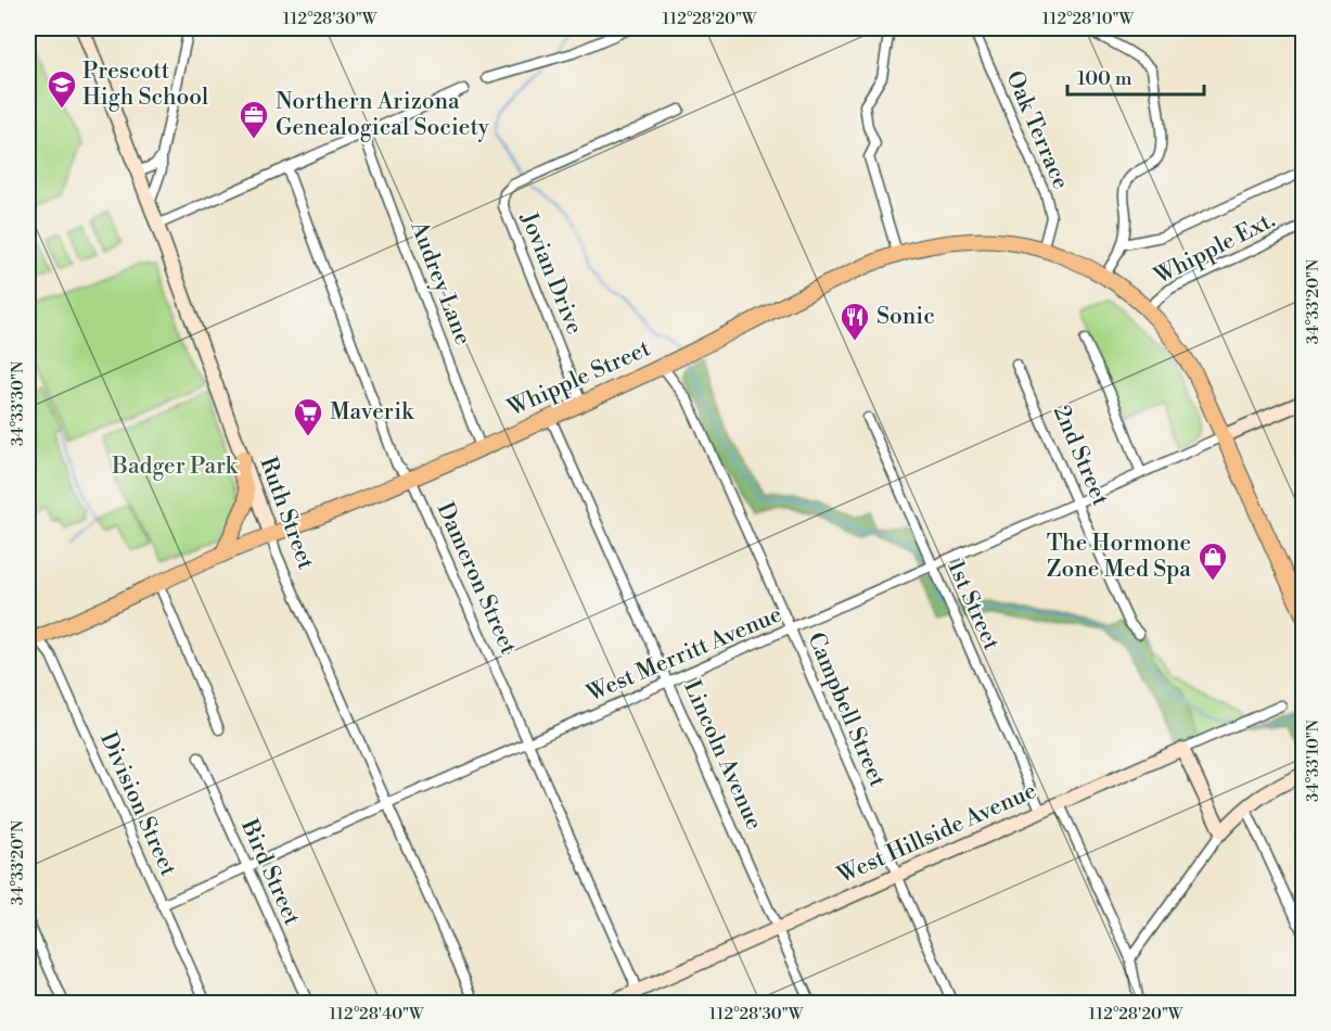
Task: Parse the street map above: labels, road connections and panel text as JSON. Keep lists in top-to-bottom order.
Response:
{
  "streets": {
    "main road": ["Whipple Street"],
    "street": [
      "Oak Terrace",
      "Whipple Ext.",
      "Jovian Drive",
      "Audrey Lane",
      "2nd Street",
      "Ruth Street",
      "Dameron Street",
      "1st Street",
      "West Merritt Avenue",
      "Campbell Street",
      "Lincoln Avenue",
      "Division Street",
      "West Hillside Avenue",
      "Bird Street"
    ]
  },
  "crossings": [
    ["Oak Terrace", "Whipple Street"],
    ["Whipple Ext.", "Whipple Street"],
    ["Jovian Drive", "Whipple Street"],
    ["Audrey Lane", "Whipple Street"],
    ["Whipple Street", "Ruth Street"],
    ["Whipple Street", "Dameron Street"],
    ["Whipple Street", "West Merritt Avenue"],
    ["Whipple Street", "Campbell Street"],
    ["Whipple Street", "Lincoln Avenue"],
    ["Whipple Street", "Division Street"],
    ["2nd Street", "West Merritt Avenue"],
    ["Ruth Street", "West Merritt Avenue"],
    ["Dameron Street", "West Merritt Avenue"],
    ["Dameron Street", "West Hillside Avenue"],
    ["1st Street", "West Merritt Avenue"],
    ["1st Street", "West Hillside Avenue"],
    ["West Merritt Avenue", "Campbell Street"],
    ["West Merritt Avenue", "Lincoln Avenue"],
    ["West Merritt Avenue", "Division Street"],
    ["West Merritt Avenue", "Bird Street"],
    ["Campbell Street", "West Hillside Avenue"],
    ["Lincoln Avenue", "West Hillside Avenue"]
  ],
  "parks": ["Badger Park"],
  "places": {
    "school or university": ["Prescott High School"],
    "office": ["Northern Arizona Genealogical Society"],
    "restaurant": ["Sonic"],
    "supermarket": ["Maverik"],
    "shop": ["The Hormone Zone Med Spa"]
  },
  "scale_bar": "100 m",
  "coordinates": [
    "112°28'30\"W",
    "112°28'20\"W",
    "112°28'10\"W",
    "34°33'20\"N",
    "34°33'30\"N",
    "34°33'10\"N",
    "112°28'40\"W"
  ]
}
